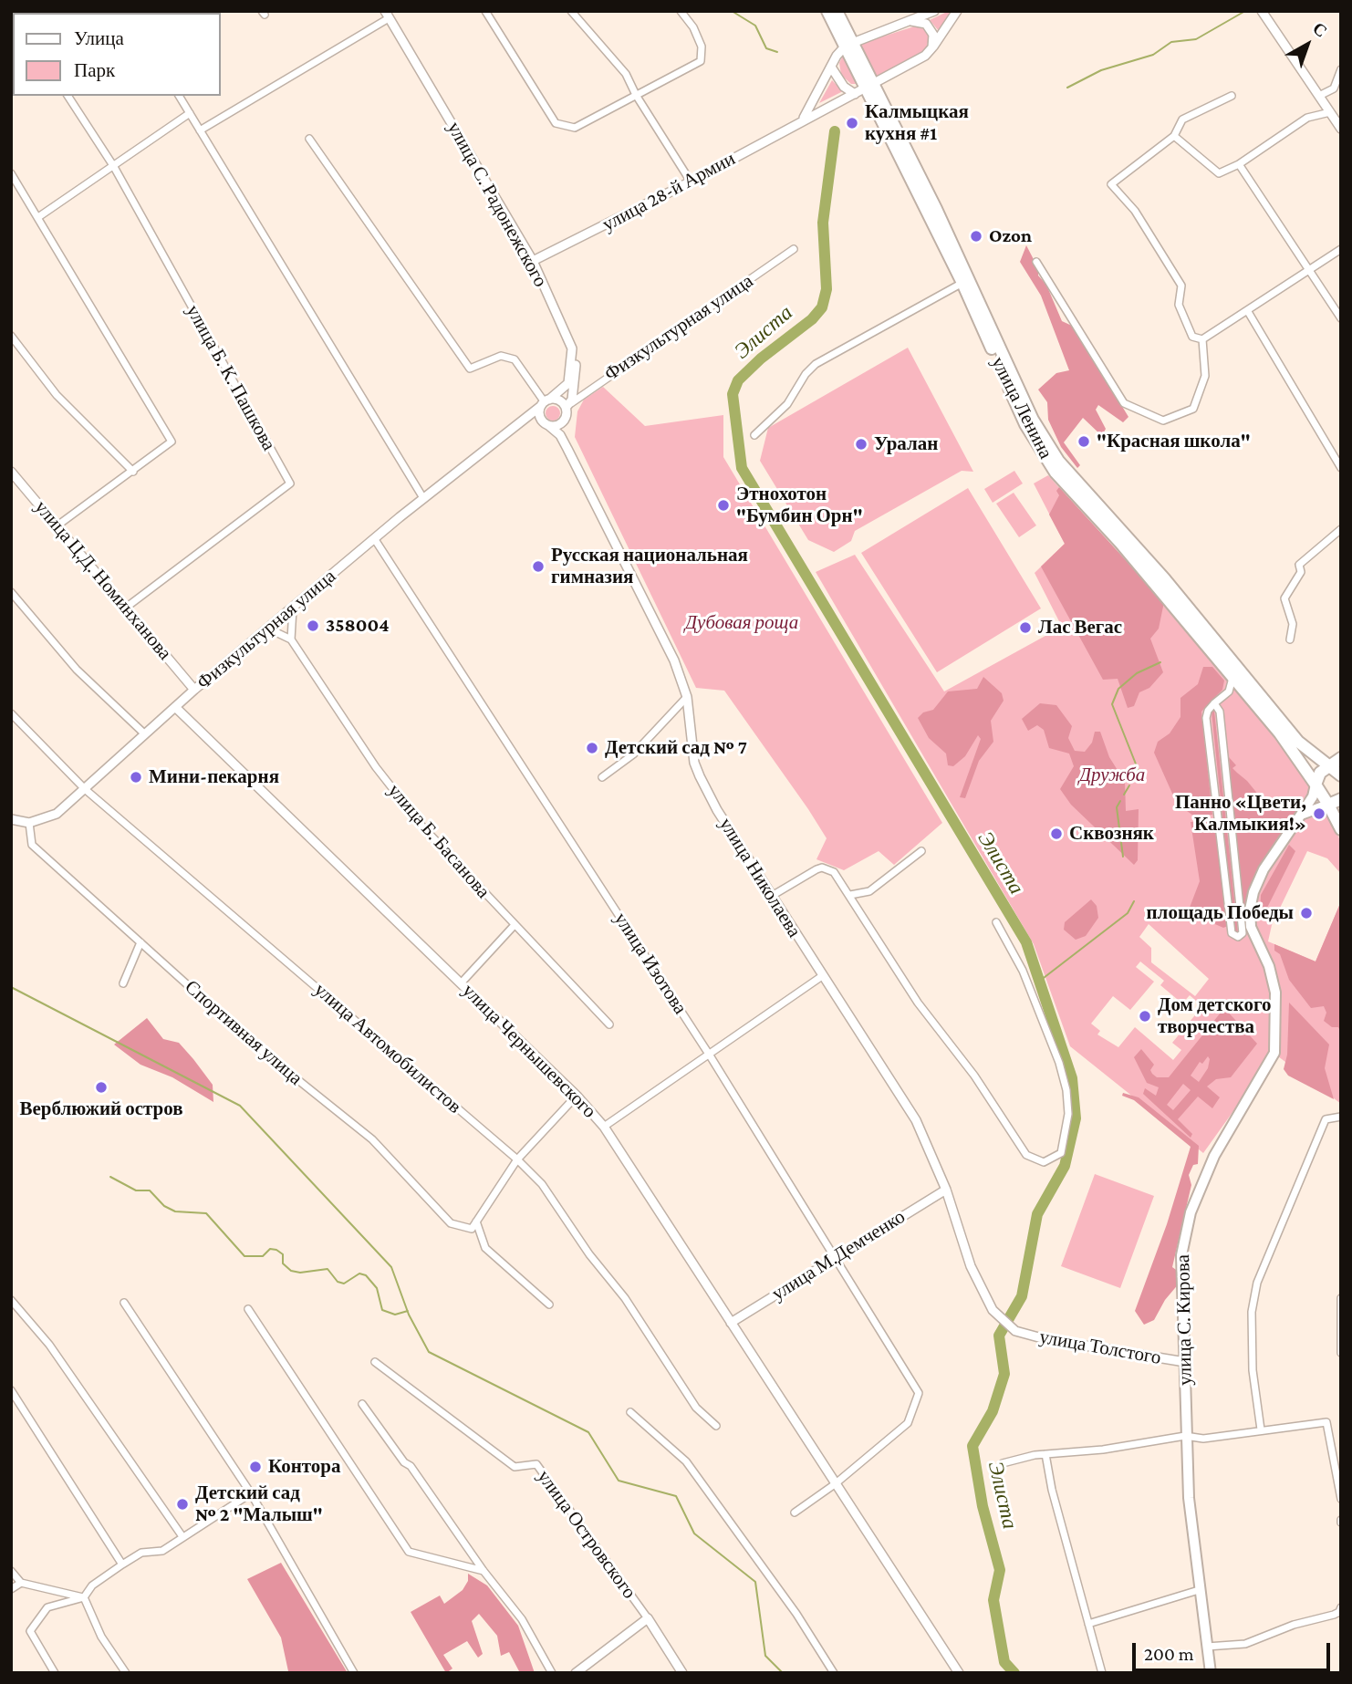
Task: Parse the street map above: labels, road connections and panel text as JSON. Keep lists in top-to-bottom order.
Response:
{
  "streets": {
    "main road": ["улица Ленина", "улица С. Кирова"],
    "street": [
      "улица 28-й Армии",
      "улица С. Радонежского",
      "Физкультурная улица",
      "улица Б. К. Пашкова",
      "улица Ц.Д. Номинханова",
      "улица Б. Басанова",
      "улица Николаева",
      "улица Изотова",
      "Спортивная улица",
      "улица Автомобилистов",
      "улица Чернышевского",
      "улица М.Демченко",
      "улица Толстого",
      "улица Островского"
    ]
  },
  "crossings": [
    ["улица 28-й Армии", "улица С. Радонежского"],
    ["улица 28-й Армии", "улица Ленина"],
    ["Физкультурная улица", "улица Ц.Д. Номинханова"],
    ["Физкультурная улица", "улица Николаева"],
    ["Физкультурная улица", "улица Изотова"],
    ["Физкультурная улица", "Спортивная улица"],
    ["Физкультурная улица", "улица Автомобилистов"],
    ["Физкультурная улица", "улица Чернышевского"],
    ["улица Б. К. Пашкова", "улица Ц.Д. Номинханова"],
    ["улица Ленина", "улица С. Кирова"],
    ["улица Николаева", "улица М.Демченко"],
    ["улица Николаева", "улица Толстого"],
    ["улица Изотова", "улица Чернышевского"],
    ["улица Изотова", "улица М.Демченко"],
    ["улица Чернышевского", "улица М.Демченко"],
    ["улица С. Кирова", "улица Толстого"]
  ],
  "water": ["Элиста"],
  "parks": ["Дубовая роща", "Дружба"],
  "places": [
    "Калмыцкая кухня #1",
    "Ozon",
    "\"Красная школа\"",
    "Уралан",
    "Этнохотон \"Бумбин Орн\"",
    "Русская национальная гимназия",
    "358004",
    "Лас Вегас",
    "Детский сад № 7",
    "Мини-пекарня",
    "Панно «Цвети, Калмыкия!»",
    "Сквозняк",
    "площадь Победы",
    "Дом детского творчества",
    "Верблюжий остров",
    "Контора",
    "Детский сад № 2 \"Малыш\""
  ],
  "legend": ["Улица", "Парк"],
  "scale_bar": "200 m",
  "north": "top right"
}
